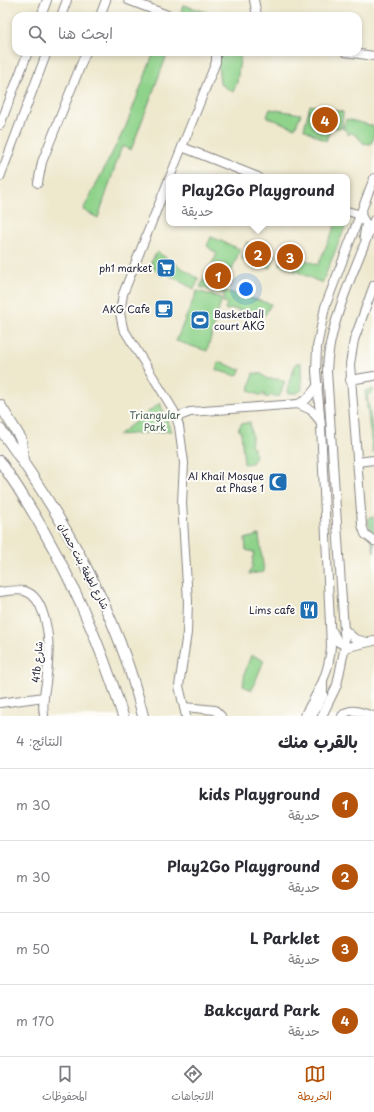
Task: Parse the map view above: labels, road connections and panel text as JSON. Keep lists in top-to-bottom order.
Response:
{
  "streets": {
    "main road": ["شارع لطيفة بنت حمدان"],
    "street": ["41b شارع"]
  },
  "parks": ["Triangular Park"],
  "places": {
    "supermarket": ["ph1 market"],
    "cafe": ["AKG Cafe"],
    "sports": ["Basketball court AKG"],
    "mosque": ["Al Khail Mosque at Phase 1"],
    "restaurant": ["Lims cafe"]
  },
  "page": {
    "search": "ابحث هنا",
    "pins": [
      "4",
      "2",
      "3",
      "1"
    ],
    "popup": ["Play2Go Playground", "حديقة"],
    "heading": ["بالقرب منك", "النتائج: 4"],
    "list": [
      {
        "mark": "1",
        "name": "kids Playground",
        "note": "حديقة",
        "value": "30 m"
      },
      {
        "mark": "2",
        "name": "Play2Go Playground",
        "note": "حديقة",
        "value": "30 m"
      },
      {
        "mark": "3",
        "name": "L Parklet",
        "note": "حديقة",
        "value": "50 m"
      },
      {
        "mark": "4",
        "name": "Bakcyard Park",
        "note": "حديقة",
        "value": "170 m"
      }
    ],
    "nav": ["الخريطة", "الاتجاهات", "المحفوظات"]
  }
}
